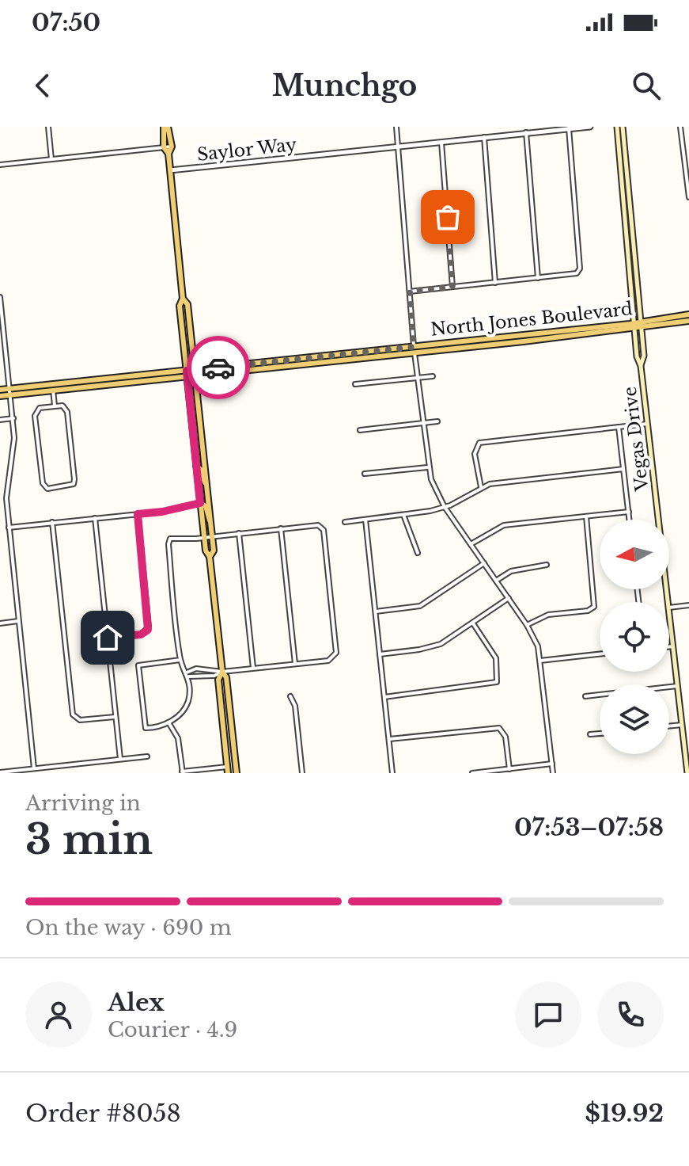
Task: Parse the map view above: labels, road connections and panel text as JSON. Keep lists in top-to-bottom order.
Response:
{
  "streets": {
    "main road": ["North Jones Boulevard", "Vegas Drive"],
    "street": ["Saylor Way"]
  },
  "crossings": [
    ["North Jones Boulevard", "Vegas Drive"]
  ],
  "north": "left",
  "page": {
    "status": "07:50",
    "header": "Munchgo",
    "heading": ["3 min", "Arriving in", "07:53–07:58"],
    "panel": [
      "Alex",
      "Courier · 4.9",
      "Order #8058",
      "$19.92"
    ],
    "bar": "On the way · 690 m"
  }
}
